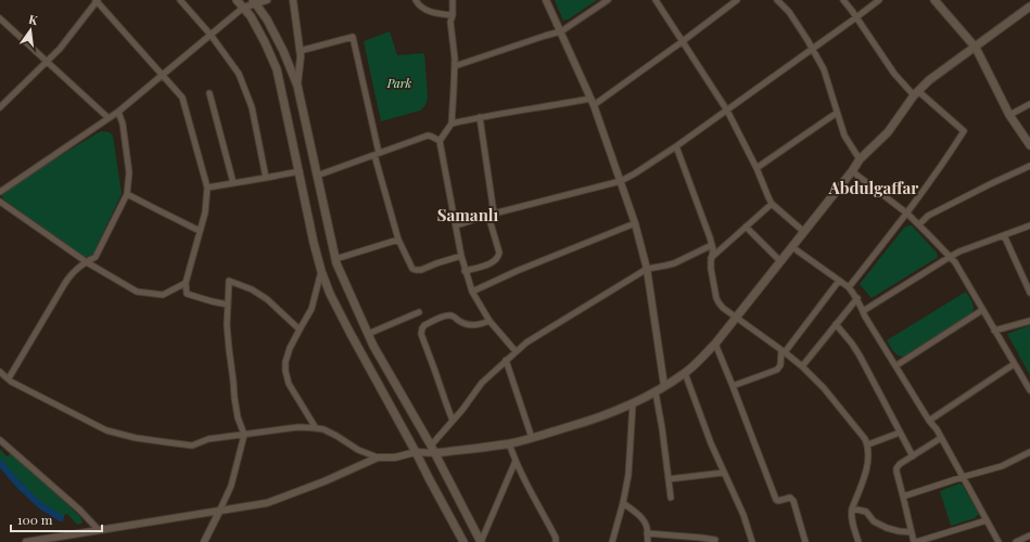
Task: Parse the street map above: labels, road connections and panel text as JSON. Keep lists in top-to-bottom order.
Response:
{
  "districts": ["Abdulgaffar", "Samanlı"],
  "parks": ["Park"],
  "scale_bar": "100 m",
  "north": "top"
}
